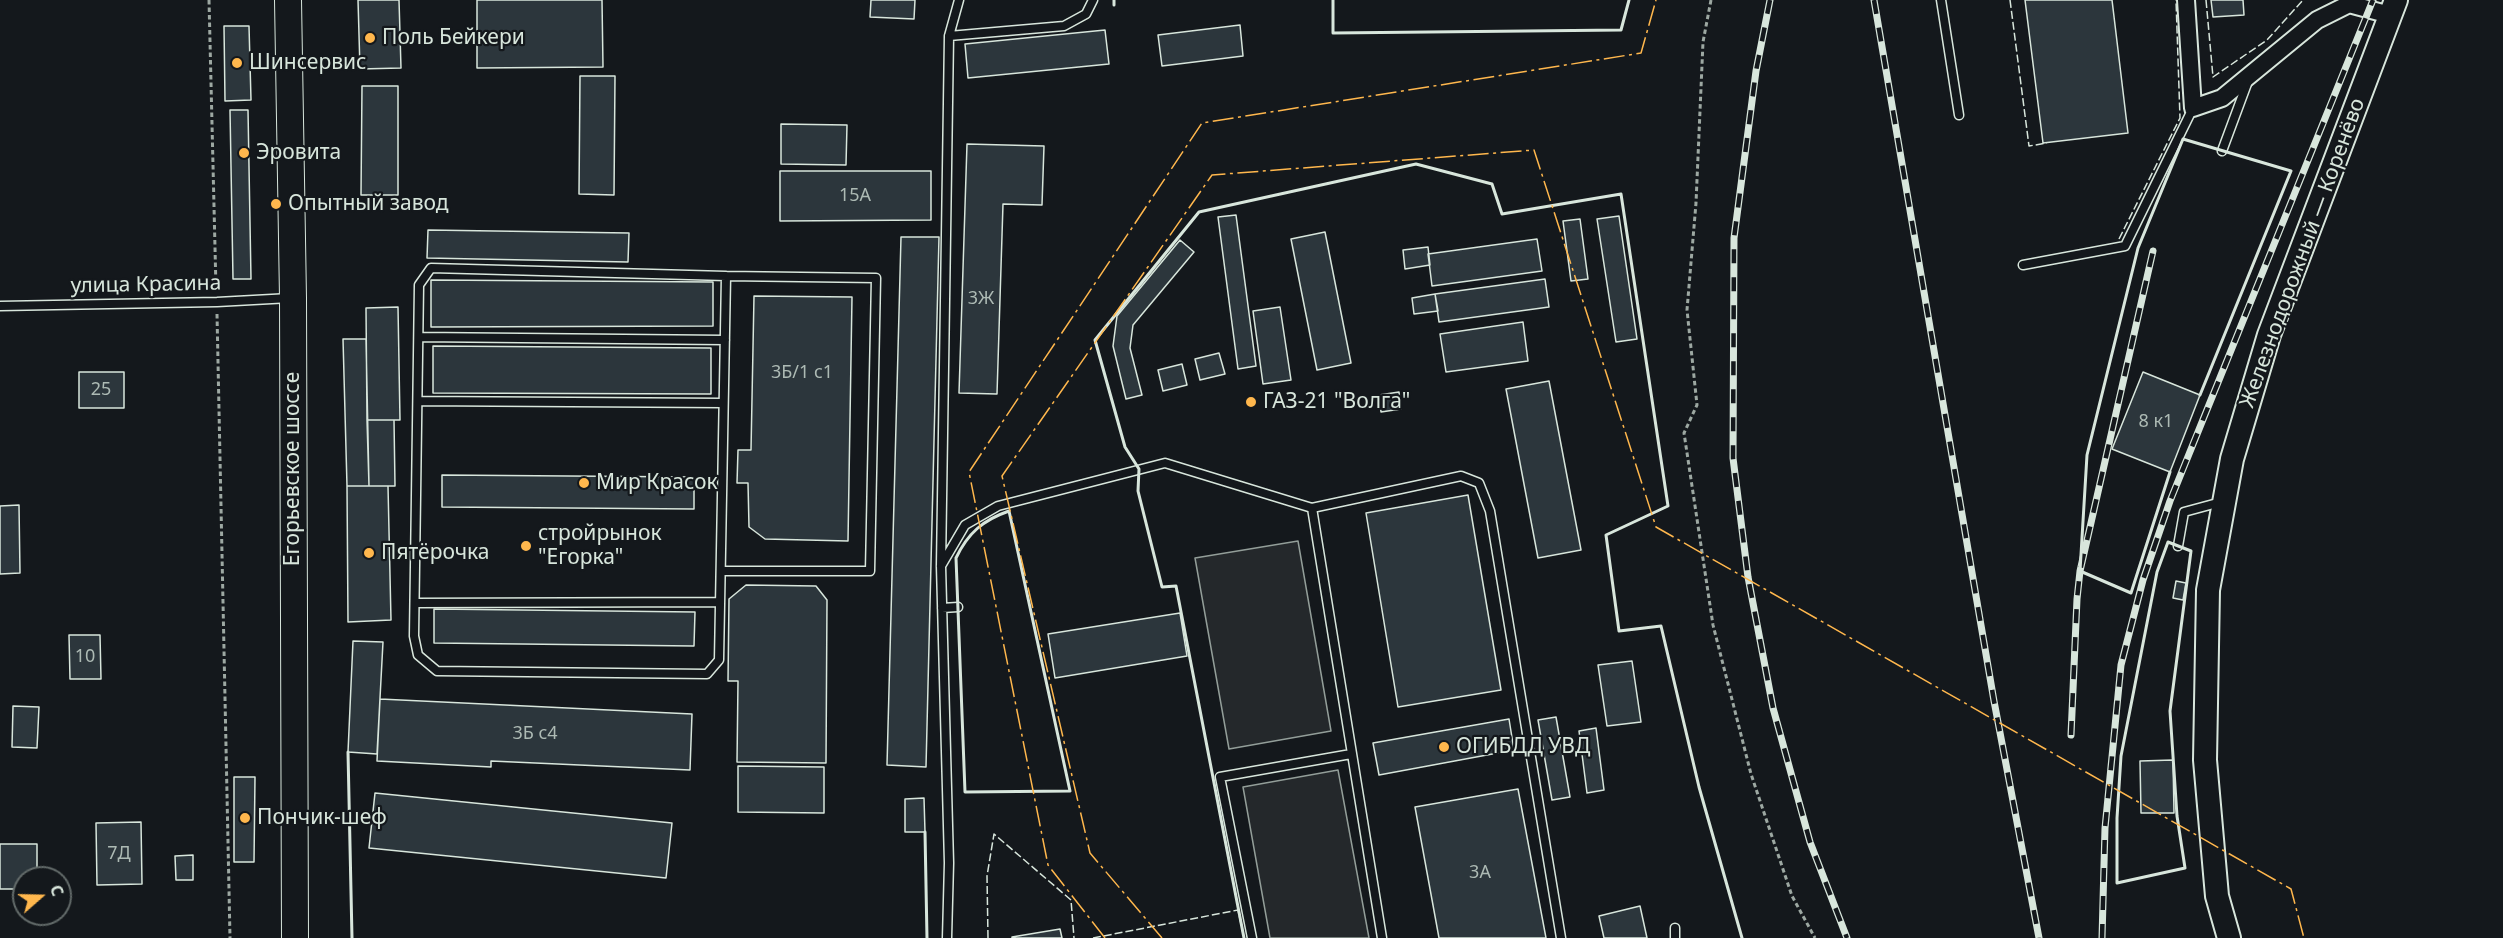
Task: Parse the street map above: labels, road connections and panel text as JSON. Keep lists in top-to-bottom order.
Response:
{
  "streets": {
    "main road": ["Железнодорожный — Коренёво", "Егорьевское шоссе"],
    "lane": ["улица Красина"]
  },
  "crossings": [
    ["улица Красина", "Егорьевское шоссе"]
  ],
  "places": [
    "Поль Бейкери",
    "Шинсервис",
    "Эровита",
    "Опытный завод",
    "ГАЗ-21 \"Волга\"",
    "Мир Красок",
    "стройрынок \"Егорка\"",
    "Пятёрочка",
    "ОГИБДД УВД",
    "Пончик-шеф"
  ],
  "house_numbers": [
    "15А",
    "3Ж",
    "3Б/1 с1",
    "25",
    "8 к1",
    "10",
    "3Б с4",
    "7Д",
    "3А"
  ],
  "north": "right"
}
